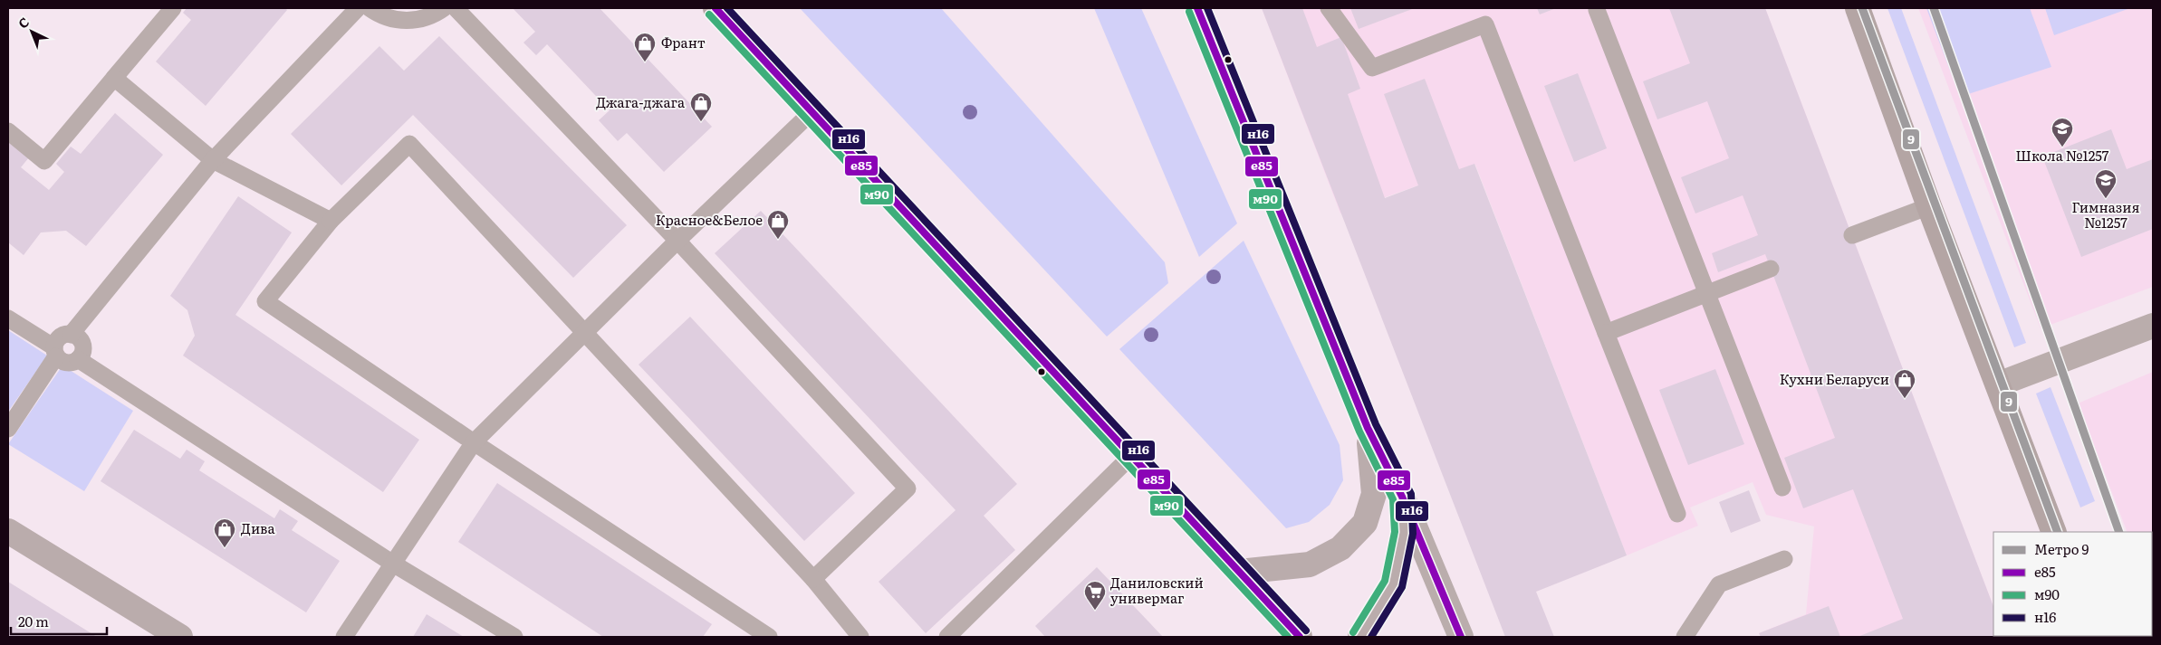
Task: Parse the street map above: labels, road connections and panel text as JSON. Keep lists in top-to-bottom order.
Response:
{
  "places": {
    "shop": [
      "Франт",
      "Джага-джага",
      "Красное&Белое",
      "Кухни Беларуси",
      "Дива"
    ],
    "school or university": ["Школа №1257", "Гимназия №1257"],
    "supermarket": ["Даниловский универмаг"]
  },
  "lines": [
    "metro line 9",
    "transit line е85",
    "transit line н16",
    "transit line м90"
  ],
  "legend": [
    "Метро 9",
    "е85",
    "м90",
    "н16"
  ],
  "scale_bar": "20 m",
  "north": "top left"
}
